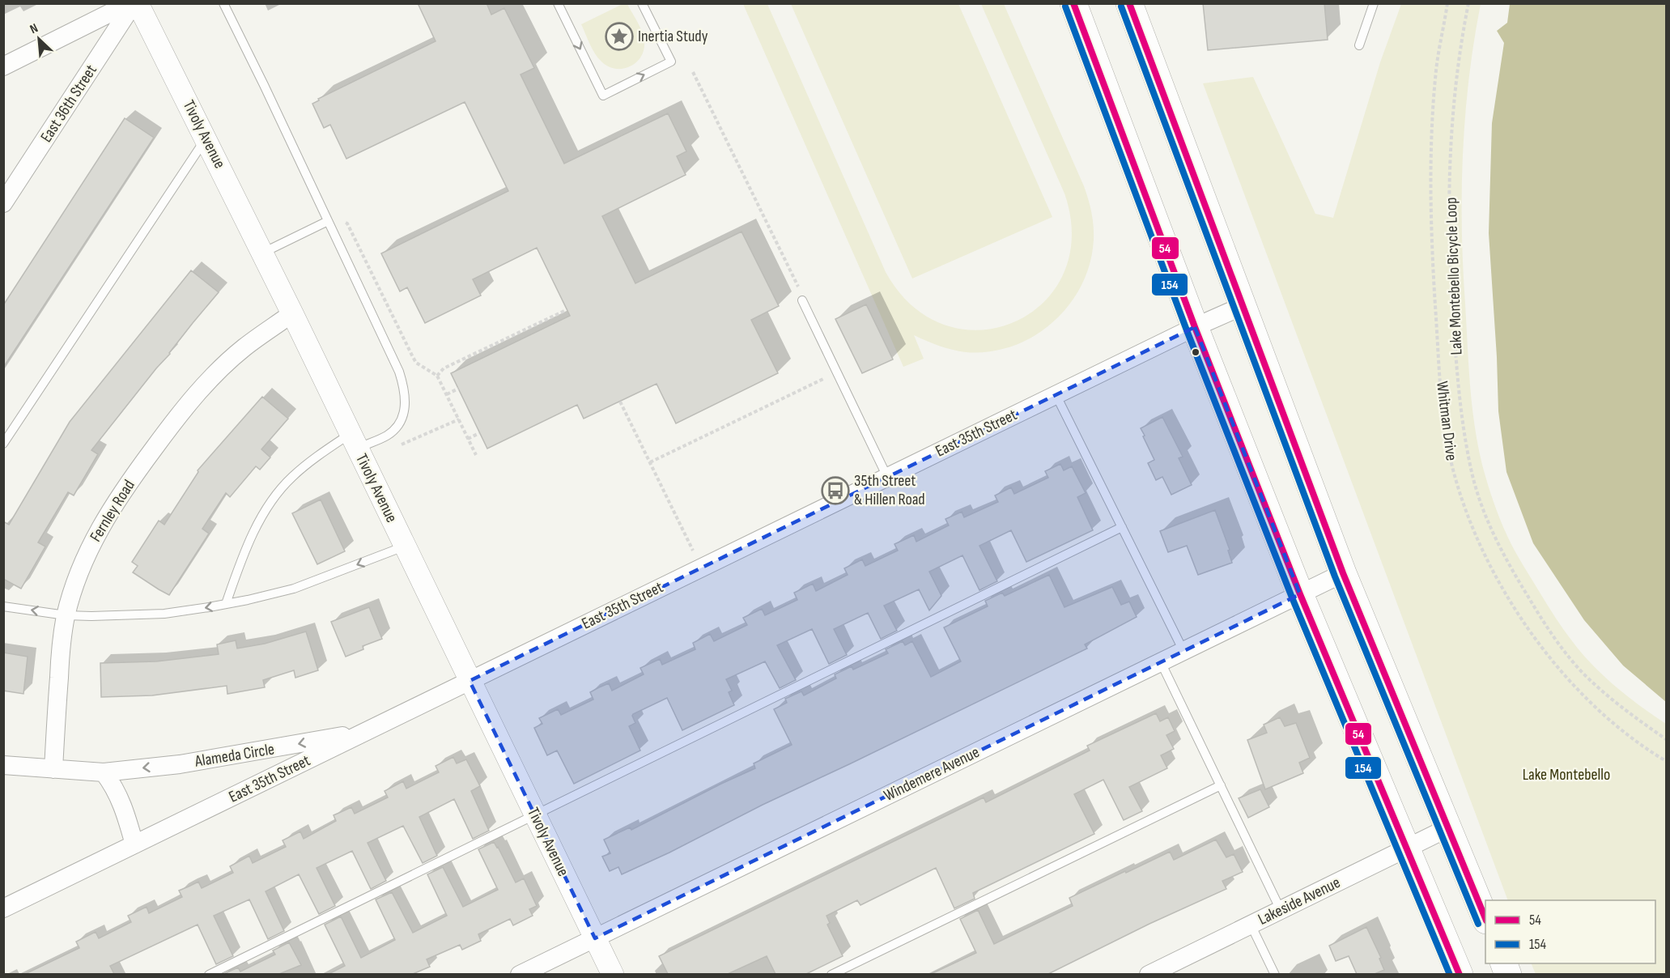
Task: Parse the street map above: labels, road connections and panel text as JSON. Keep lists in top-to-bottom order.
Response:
{
  "streets": {
    "street": [
      "East 36th Street",
      "Tivoly Avenue",
      "East 35th Street",
      "Fernley Road",
      "Alameda Circle",
      "Windemere Avenue",
      "Lakeside Avenue"
    ],
    "path": ["Lake Montebello Bicycle Loop", "Whitman Drive"]
  },
  "crossings": [
    ["East 36th Street", "Tivoly Avenue"],
    ["Tivoly Avenue", "East 35th Street"],
    ["Tivoly Avenue", "Fernley Road"],
    ["Tivoly Avenue", "Windemere Avenue"],
    ["East 35th Street", "Alameda Circle"],
    ["Fernley Road", "Alameda Circle"]
  ],
  "one_way": ["Alameda Circle"],
  "parks": ["Lake Montebello"],
  "places": {
    "place": ["Inertia Study"],
    "bus stop": ["35th Street & Hillen Road"]
  },
  "lines": ["transit line 54", "transit line 154"],
  "legend": ["54", "154"],
  "north": "top left"
}
